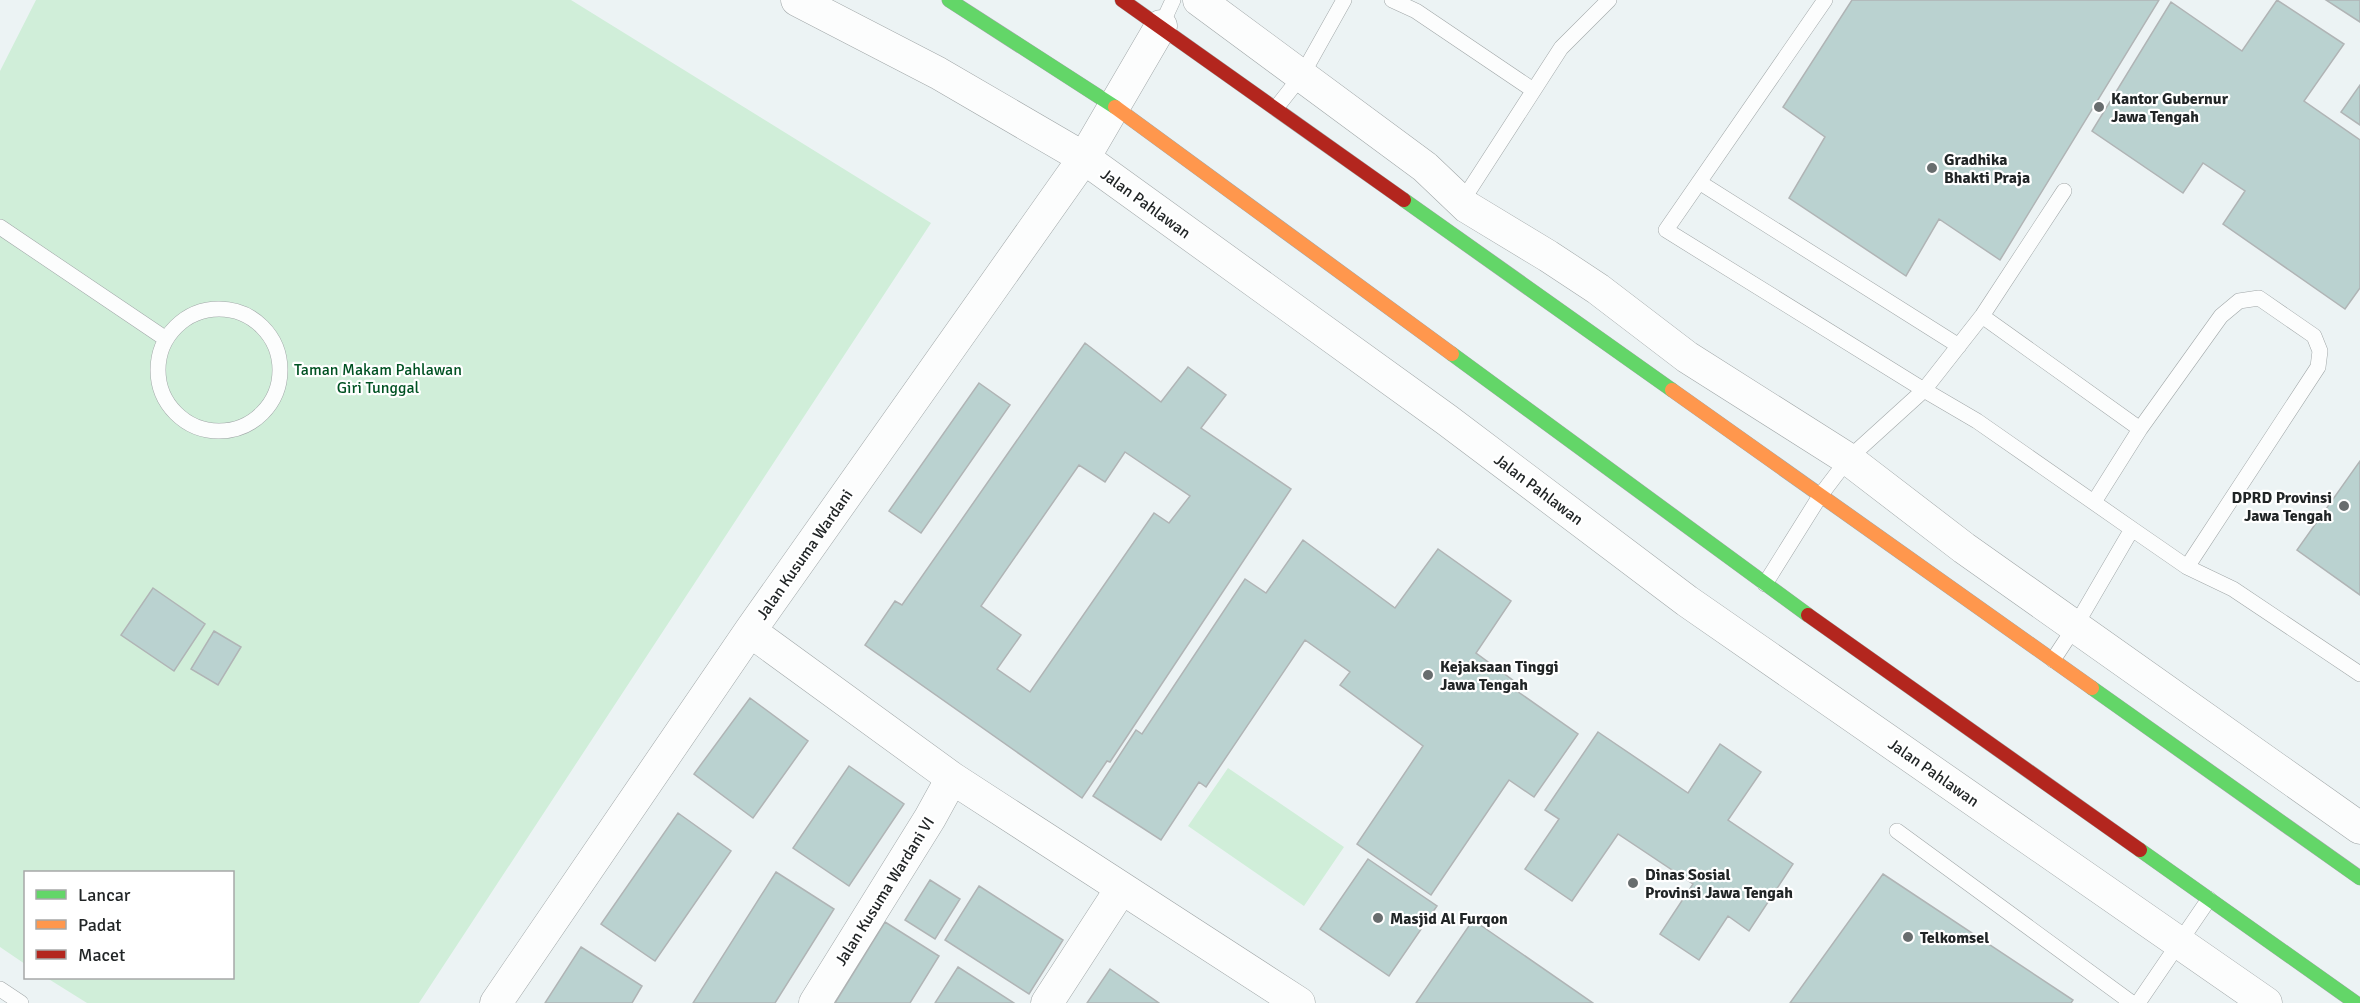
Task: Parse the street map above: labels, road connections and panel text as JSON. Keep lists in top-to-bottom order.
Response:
{
  "streets": {
    "street": ["Jalan Pahlawan", "Jalan Kusuma Wardani", "Jalan Kusuma Wardani VI"]
  },
  "crossings": [
    ["Jalan Pahlawan", "Jalan Kusuma Wardani"]
  ],
  "parks": ["Taman Makam Pahlawan Giri Tunggal"],
  "places": [
    "Kantor Gubernur Jawa Tengah",
    "Gradhika Bhakti Praja",
    "DPRD Provinsi Jawa Tengah",
    "Kejaksaan Tinggi Jawa Tengah",
    "Dinas Sosial Provinsi Jawa Tengah",
    "Masjid Al Furqon",
    "Telkomsel"
  ],
  "legend": ["Lancar", "Padat", "Macet"]
}
